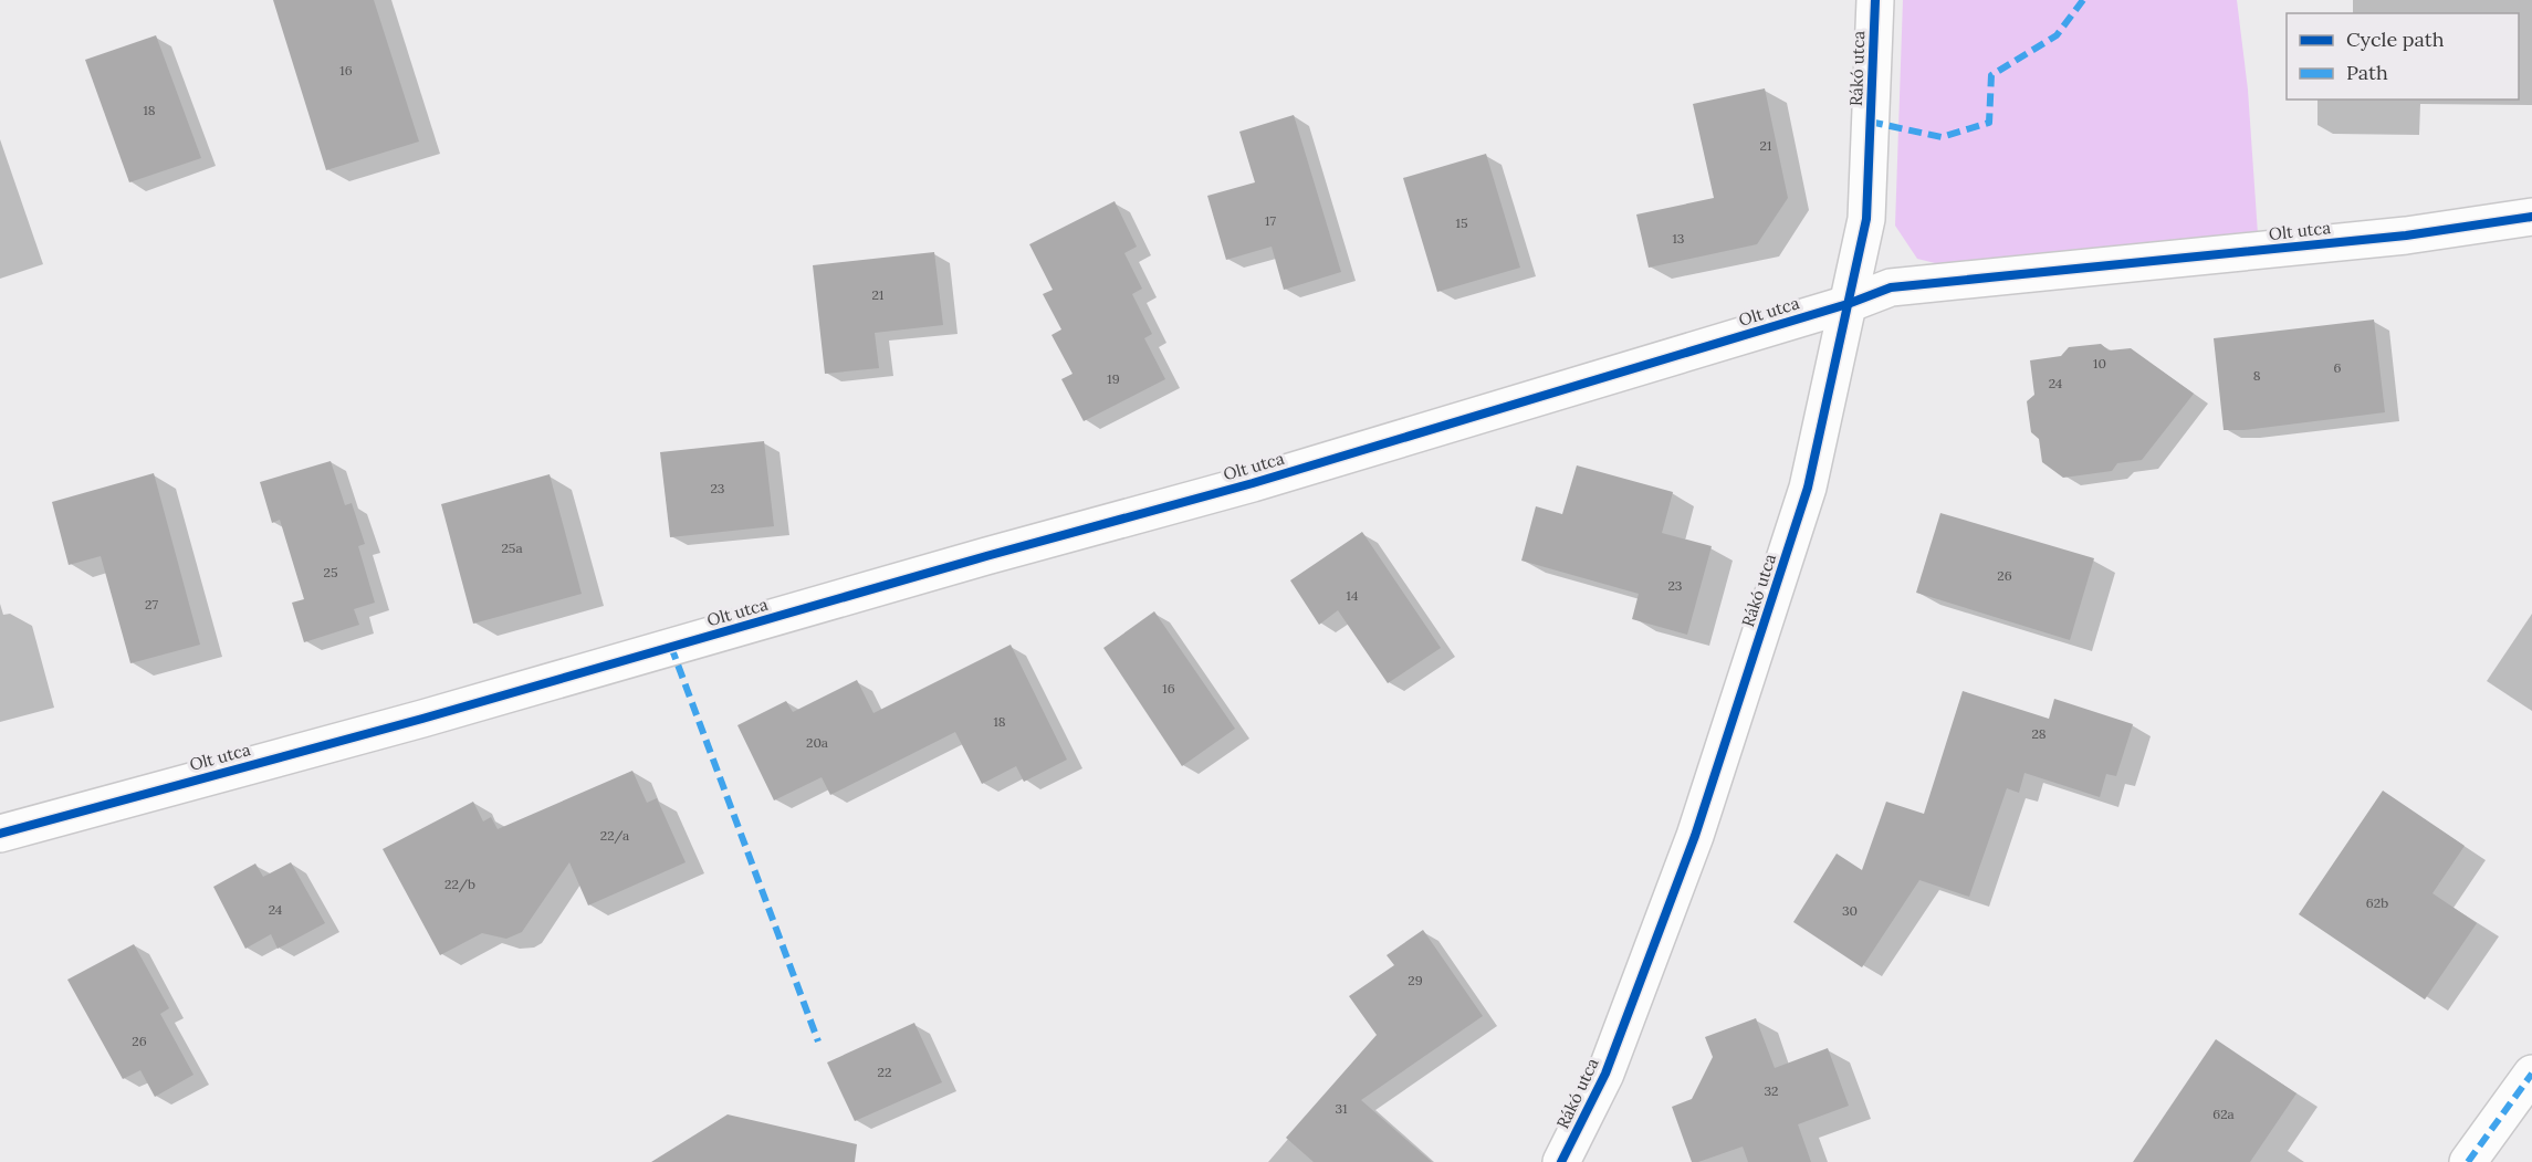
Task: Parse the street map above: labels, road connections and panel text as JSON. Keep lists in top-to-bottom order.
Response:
{
  "streets": {
    "street": ["Rákó utca", "Olt utca"]
  },
  "crossings": [
    ["Rákó utca", "Olt utca"]
  ],
  "house_numbers": [
    "16",
    "18",
    "21",
    "17",
    "15",
    "13",
    "21",
    "10",
    "6",
    "8",
    "19",
    "24",
    "23",
    "25a",
    "25",
    "26",
    "23",
    "14",
    "27",
    "16",
    "18",
    "28",
    "20a",
    "22/a",
    "22/b",
    "62b",
    "24",
    "30",
    "29",
    "26",
    "22",
    "32",
    "31",
    "62a"
  ],
  "legend": ["Cycle path", "Path"]
}
